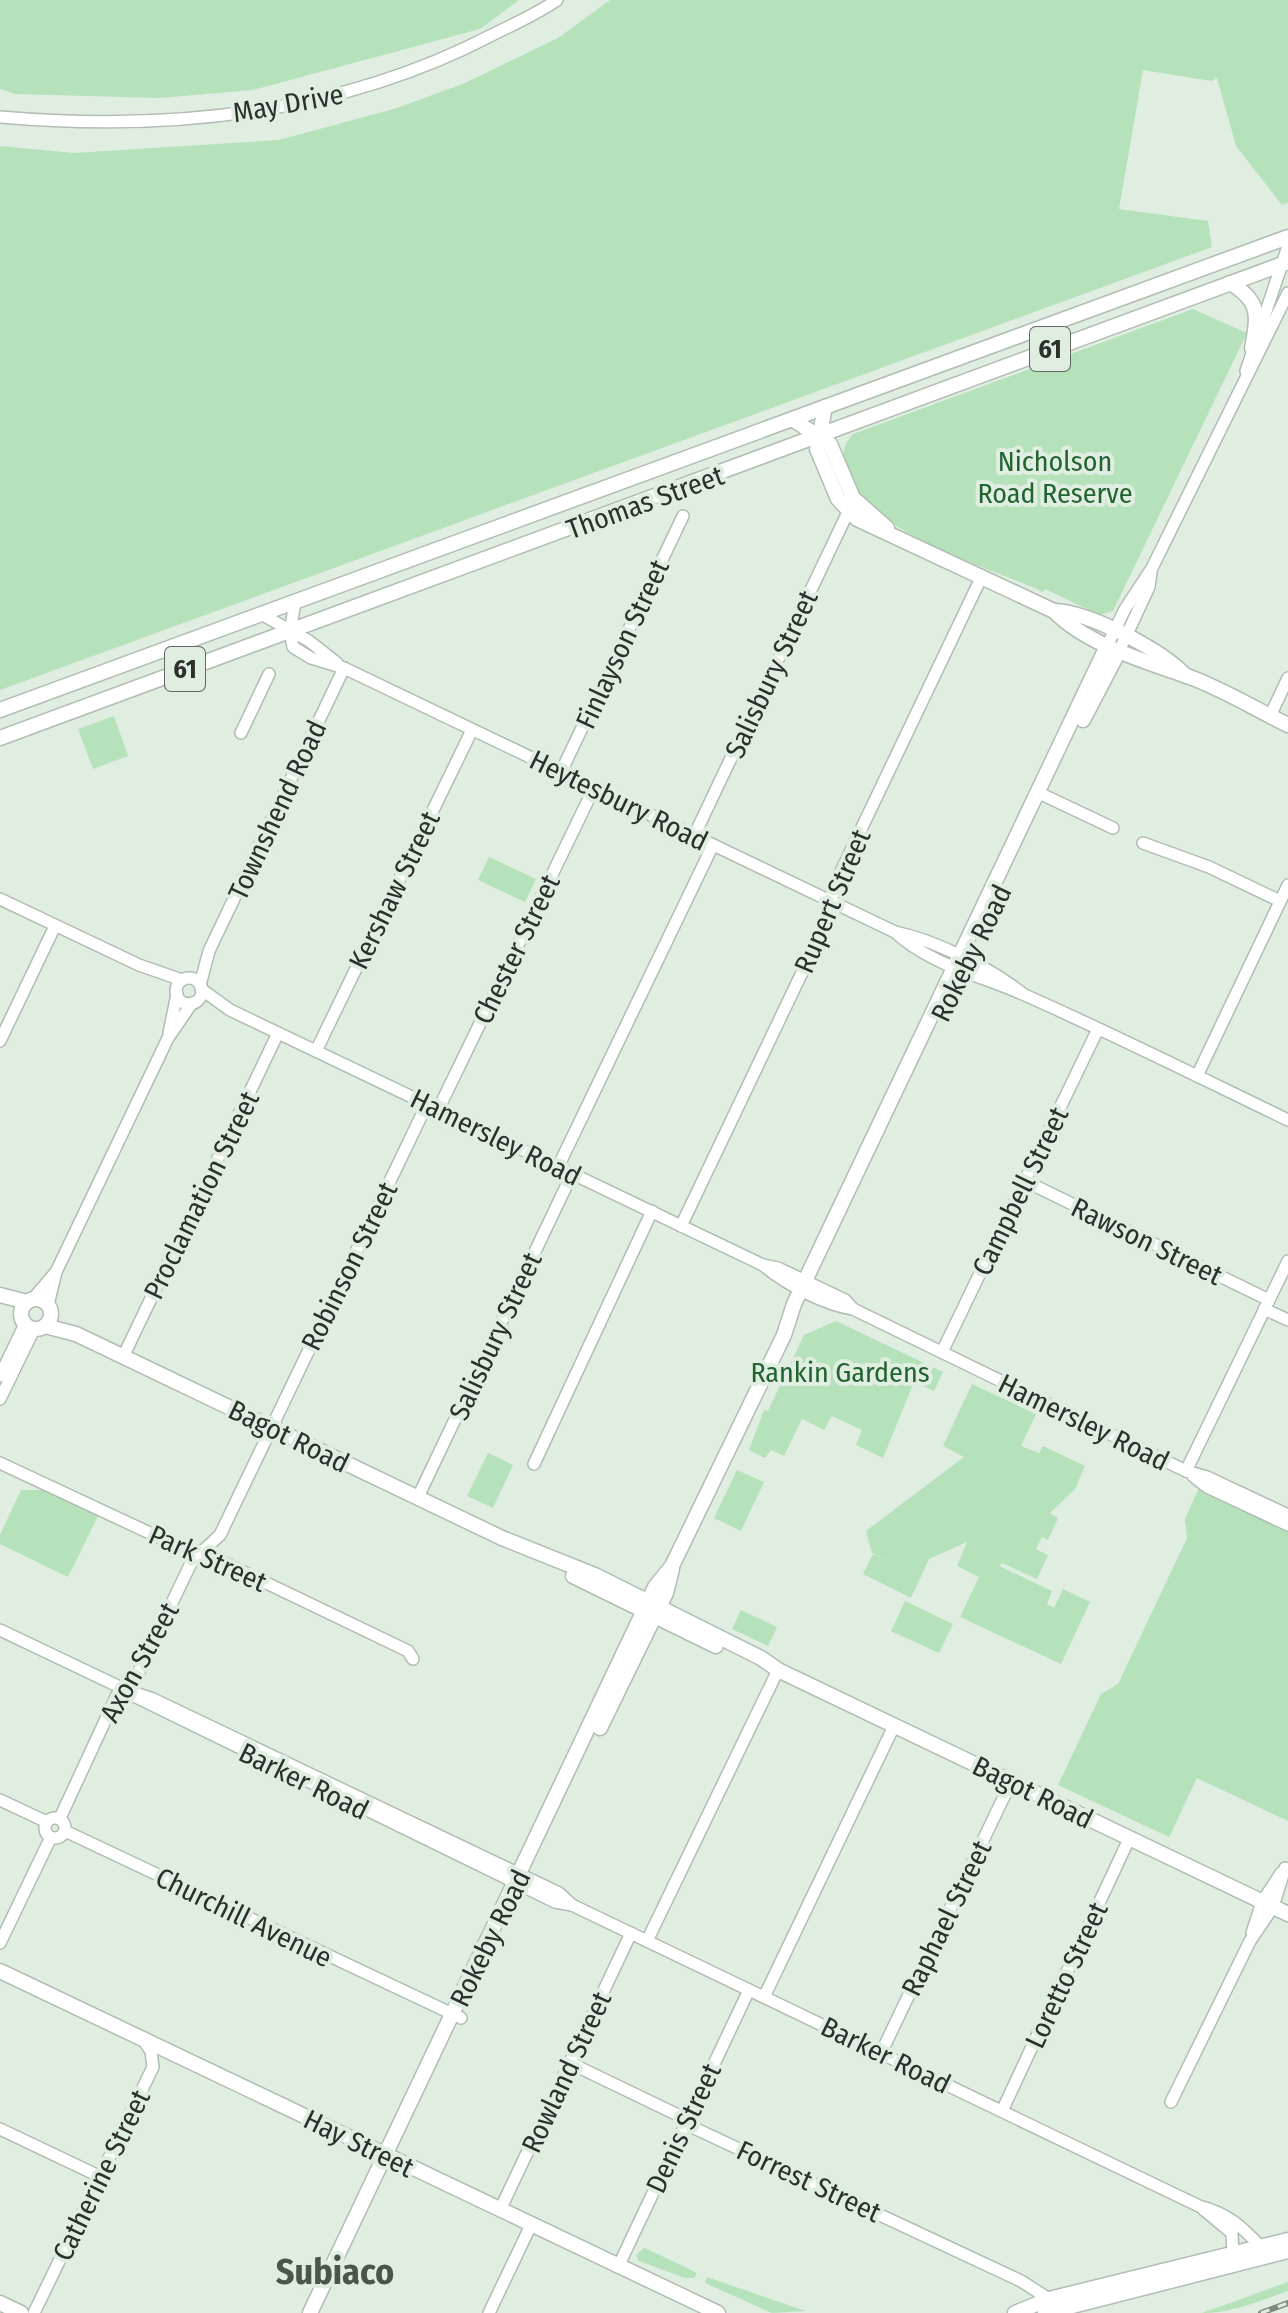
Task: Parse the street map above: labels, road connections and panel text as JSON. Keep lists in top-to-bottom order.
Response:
{
  "streets": {
    "main road": [
      "61",
      "Thomas Street",
      "Rokeby Road",
      "Bagot Road",
      "Hay Street"
    ],
    "street": [
      "May Drive",
      "Finlayson Street",
      "Salisbury Street",
      "Heytesbury Road",
      "Townshend Road",
      "Kershaw Street",
      "Rupert Street",
      "Chester Street",
      "Hamersley Road",
      "Campbell Street",
      "Proclamation Street",
      "Rawson Street",
      "Robinson Street",
      "Park Street",
      "Axon Street",
      "Barker Road",
      "Churchill Avenue",
      "Raphael Street",
      "Loretto Street",
      "Rowland Street",
      "Denis Street",
      "Catherine Street",
      "Forrest Street"
    ]
  },
  "crossings": [
    ["Thomas Street", "Heytesbury Road"],
    ["Thomas Street", "Rokeby Road"],
    ["Finlayson Street", "Heytesbury Road"],
    ["Salisbury Street", "Heytesbury Road"],
    ["Salisbury Street", "Hamersley Road"],
    ["Salisbury Street", "Bagot Road"],
    ["Heytesbury Road", "Townshend Road"],
    ["Heytesbury Road", "Kershaw Street"],
    ["Heytesbury Road", "Rupert Street"],
    ["Heytesbury Road", "Chester Street"],
    ["Heytesbury Road", "Rokeby Road"],
    ["Heytesbury Road", "Campbell Street"],
    ["Townshend Road", "Hamersley Road"],
    ["Townshend Road", "Bagot Road"],
    ["Kershaw Street", "Hamersley Road"],
    ["Rupert Street", "Hamersley Road"],
    ["Chester Street", "Hamersley Road"],
    ["Chester Street", "Robinson Street"],
    ["Rokeby Road", "Hamersley Road"],
    ["Rokeby Road", "Bagot Road"],
    ["Rokeby Road", "Barker Road"],
    ["Rokeby Road", "Churchill Avenue"],
    ["Rokeby Road", "Hay Street"],
    ["Hamersley Road", "Campbell Street"],
    ["Hamersley Road", "Proclamation Street"],
    ["Hamersley Road", "Robinson Street"],
    ["Campbell Street", "Rawson Street"],
    ["Proclamation Street", "Bagot Road"],
    ["Robinson Street", "Bagot Road"],
    ["Robinson Street", "Axon Street"],
    ["Bagot Road", "Axon Street"],
    ["Bagot Road", "Raphael Street"],
    ["Bagot Road", "Loretto Street"],
    ["Park Street", "Axon Street"],
    ["Axon Street", "Barker Road"],
    ["Axon Street", "Churchill Avenue"],
    ["Barker Road", "Raphael Street"],
    ["Barker Road", "Loretto Street"],
    ["Barker Road", "Rowland Street"],
    ["Barker Road", "Denis Street"],
    ["Rowland Street", "Hay Street"],
    ["Rowland Street", "Forrest Street"],
    ["Denis Street", "Hay Street"],
    ["Denis Street", "Forrest Street"],
    ["Hay Street", "Catherine Street"]
  ],
  "districts": ["Subiaco"],
  "parks": ["Nicholson Road Reserve", "Rankin Gardens"]
}
